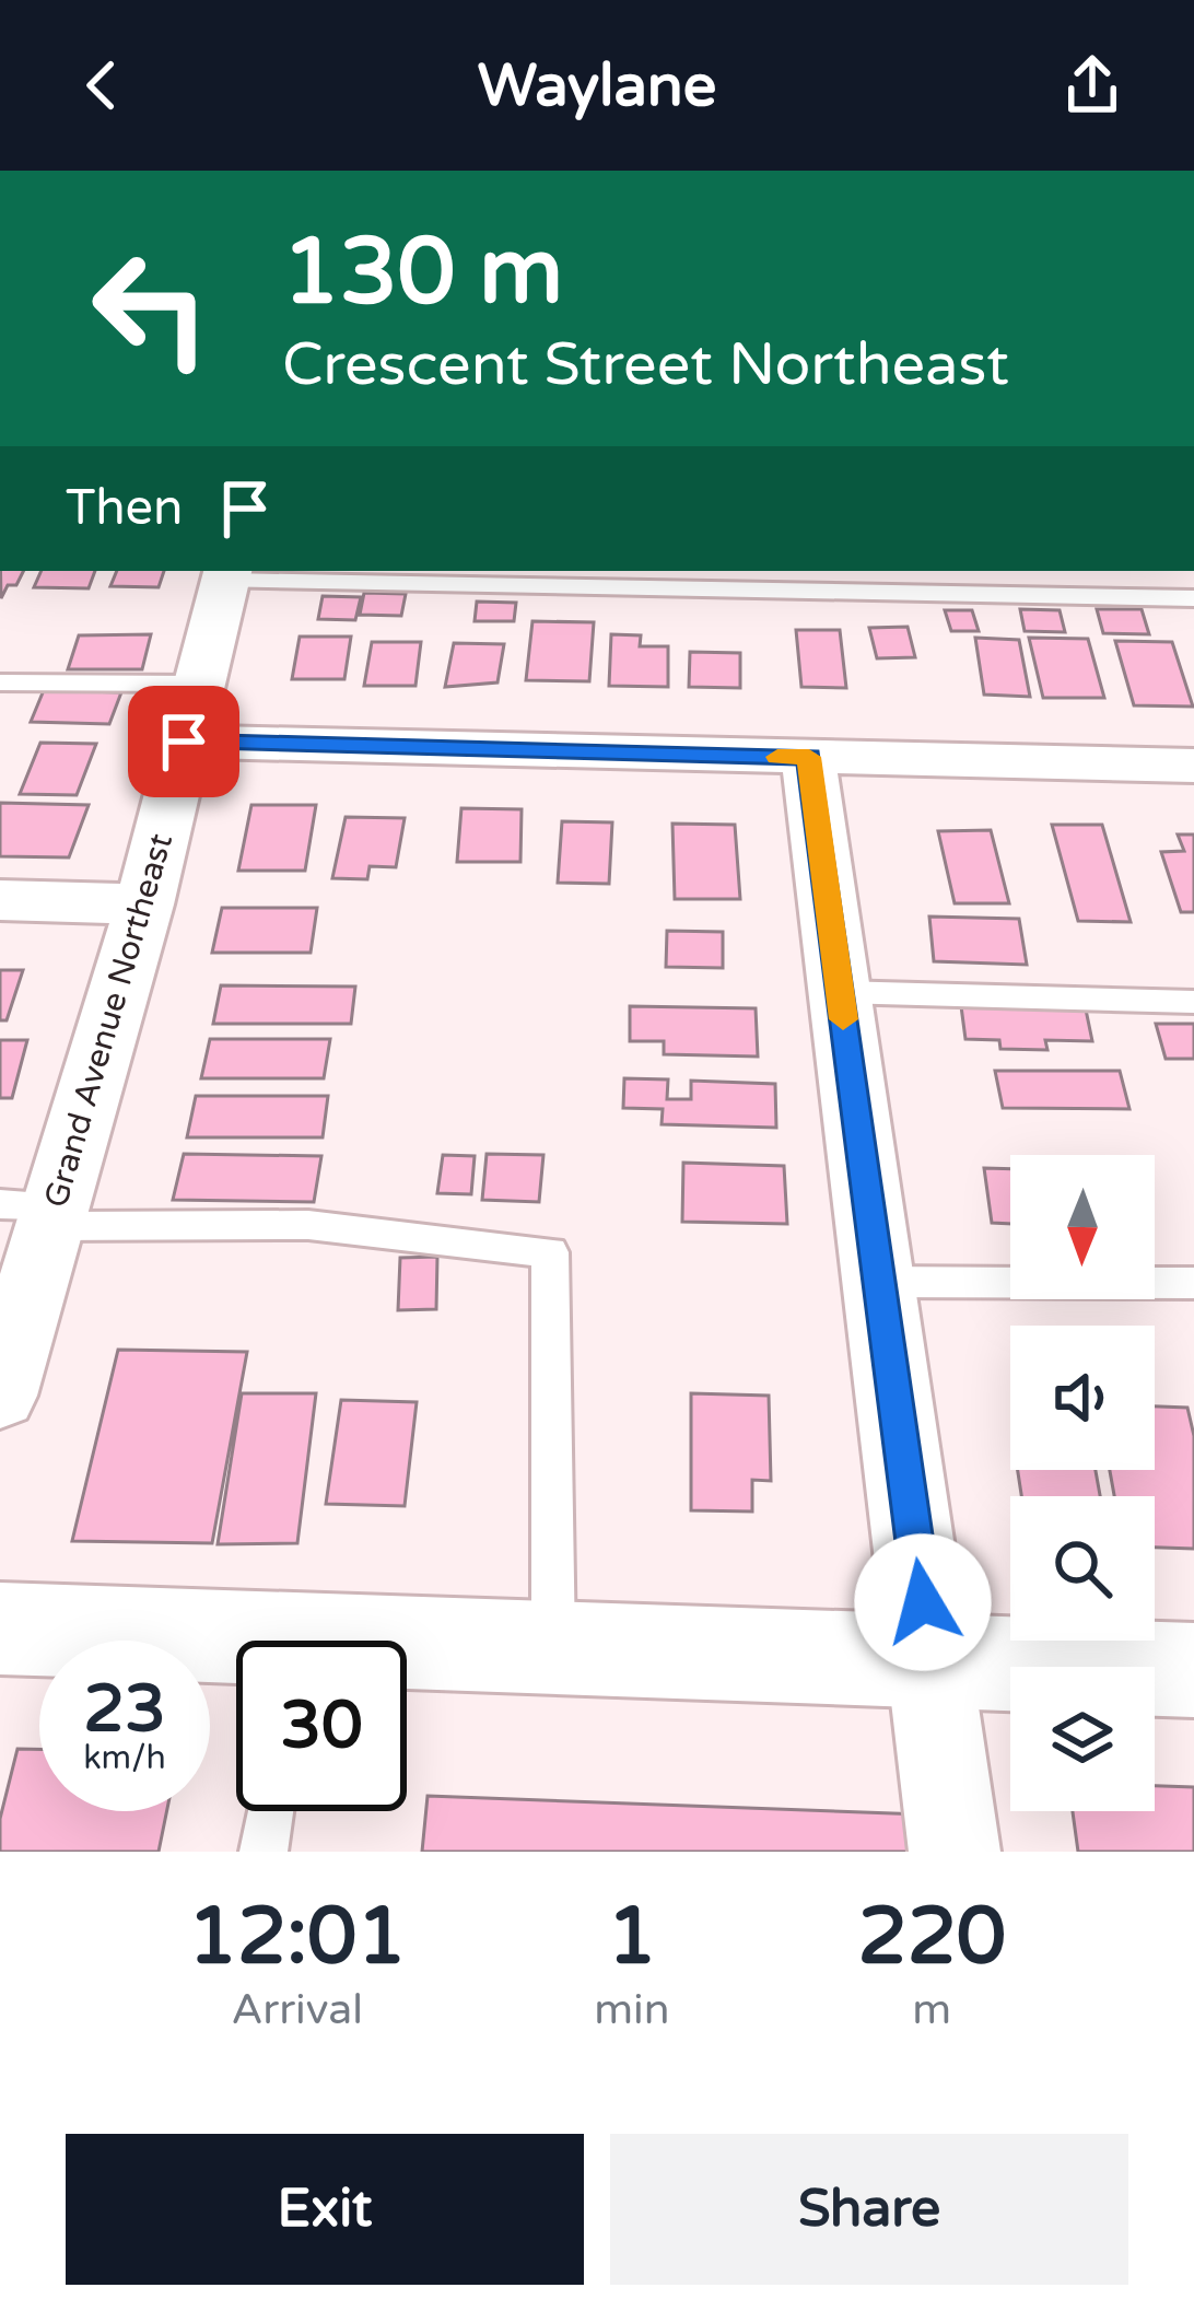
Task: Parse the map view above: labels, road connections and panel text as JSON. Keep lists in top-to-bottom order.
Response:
{
  "streets": {
    "street": ["Grand Avenue Northeast"]
  },
  "north": "bottom",
  "page": {
    "header": "Waylane",
    "turn": ["130 m", "Crescent Street Northeast"],
    "then": "Then",
    "speed": "23 km/h",
    "limit": "30",
    "eta": [
      "12:01",
      "Arrival",
      "1",
      "min",
      "220",
      "m"
    ],
    "buttons": ["Exit", "Share"]
  }
}
